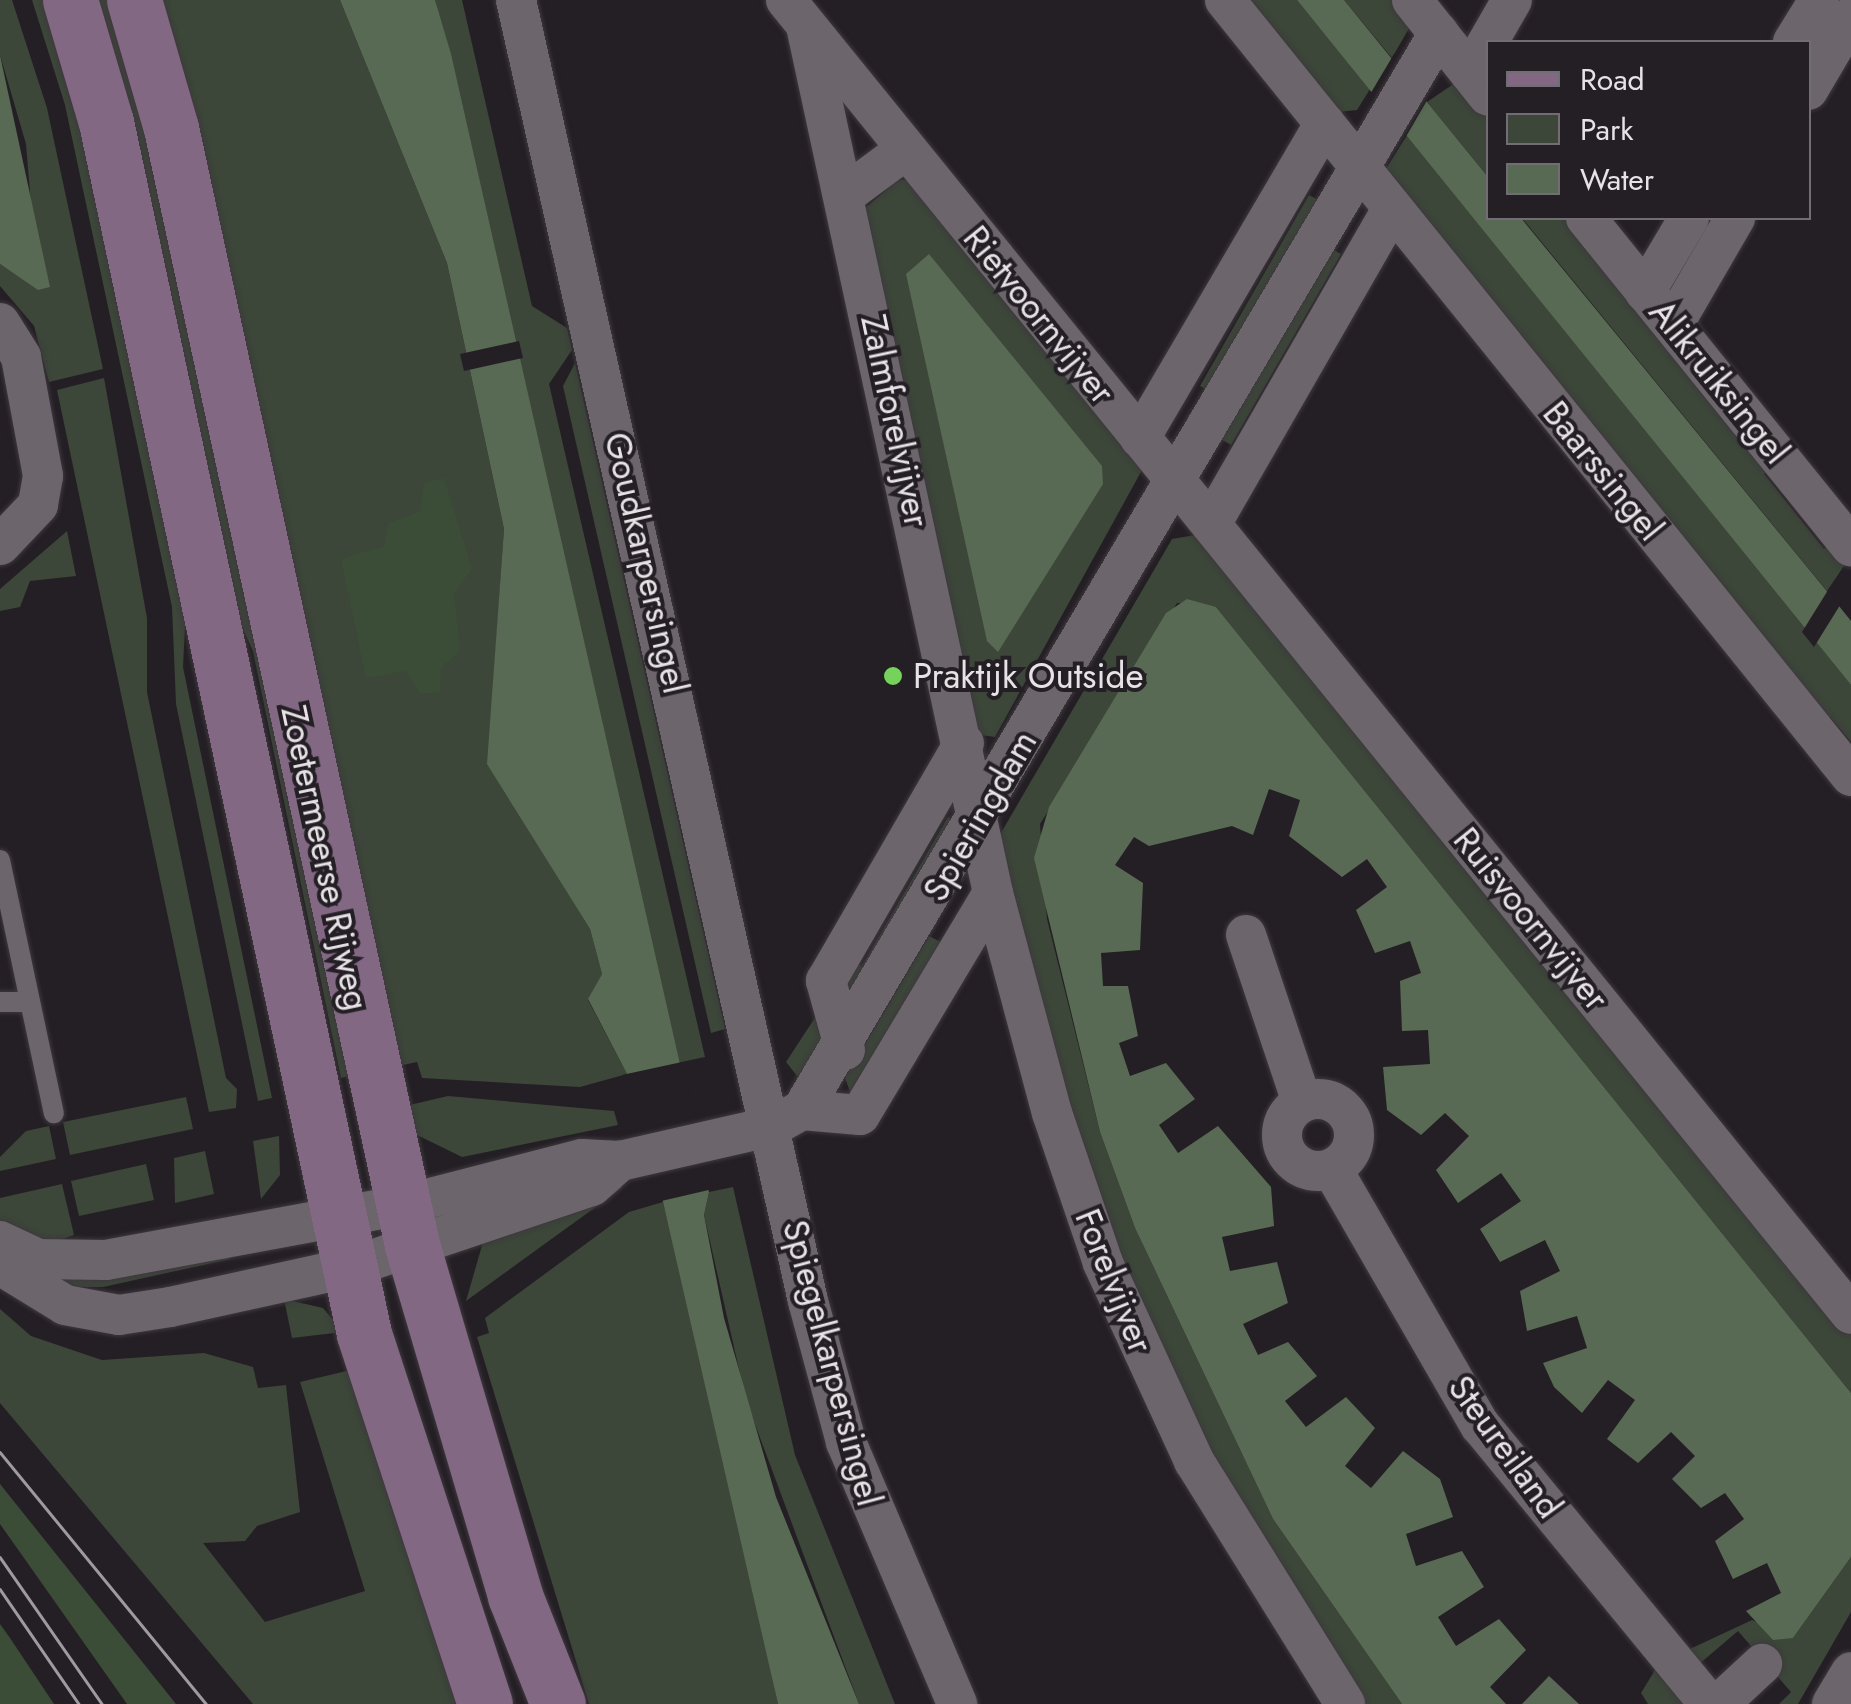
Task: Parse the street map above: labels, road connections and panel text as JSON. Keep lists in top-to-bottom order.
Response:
{
  "streets": {
    "main road": ["Zoetermeerse Rijweg"],
    "street": [
      "Rietvoornvijver",
      "Alikruiksingel",
      "Zalmforelvijver",
      "Baarssingel",
      "Goudkarpersingel",
      "Spieringdam",
      "Ruisvoornvijver",
      "Forelvijver",
      "Spiegelkarpersingel",
      "Steureiland"
    ]
  },
  "crossings": [
    ["Rietvoornvijver", "Zalmforelvijver"],
    ["Rietvoornvijver", "Spieringdam"],
    ["Zalmforelvijver", "Spieringdam"],
    ["Zalmforelvijver", "Forelvijver"],
    ["Baarssingel", "Spieringdam"],
    ["Goudkarpersingel", "Spieringdam"],
    ["Goudkarpersingel", "Spiegelkarpersingel"],
    ["Spieringdam", "Zoetermeerse Rijweg"],
    ["Spieringdam", "Forelvijver"],
    ["Spieringdam", "Spiegelkarpersingel"]
  ],
  "places": ["Praktijk Outside"],
  "legend": ["Road", "Park", "Water"]
}
